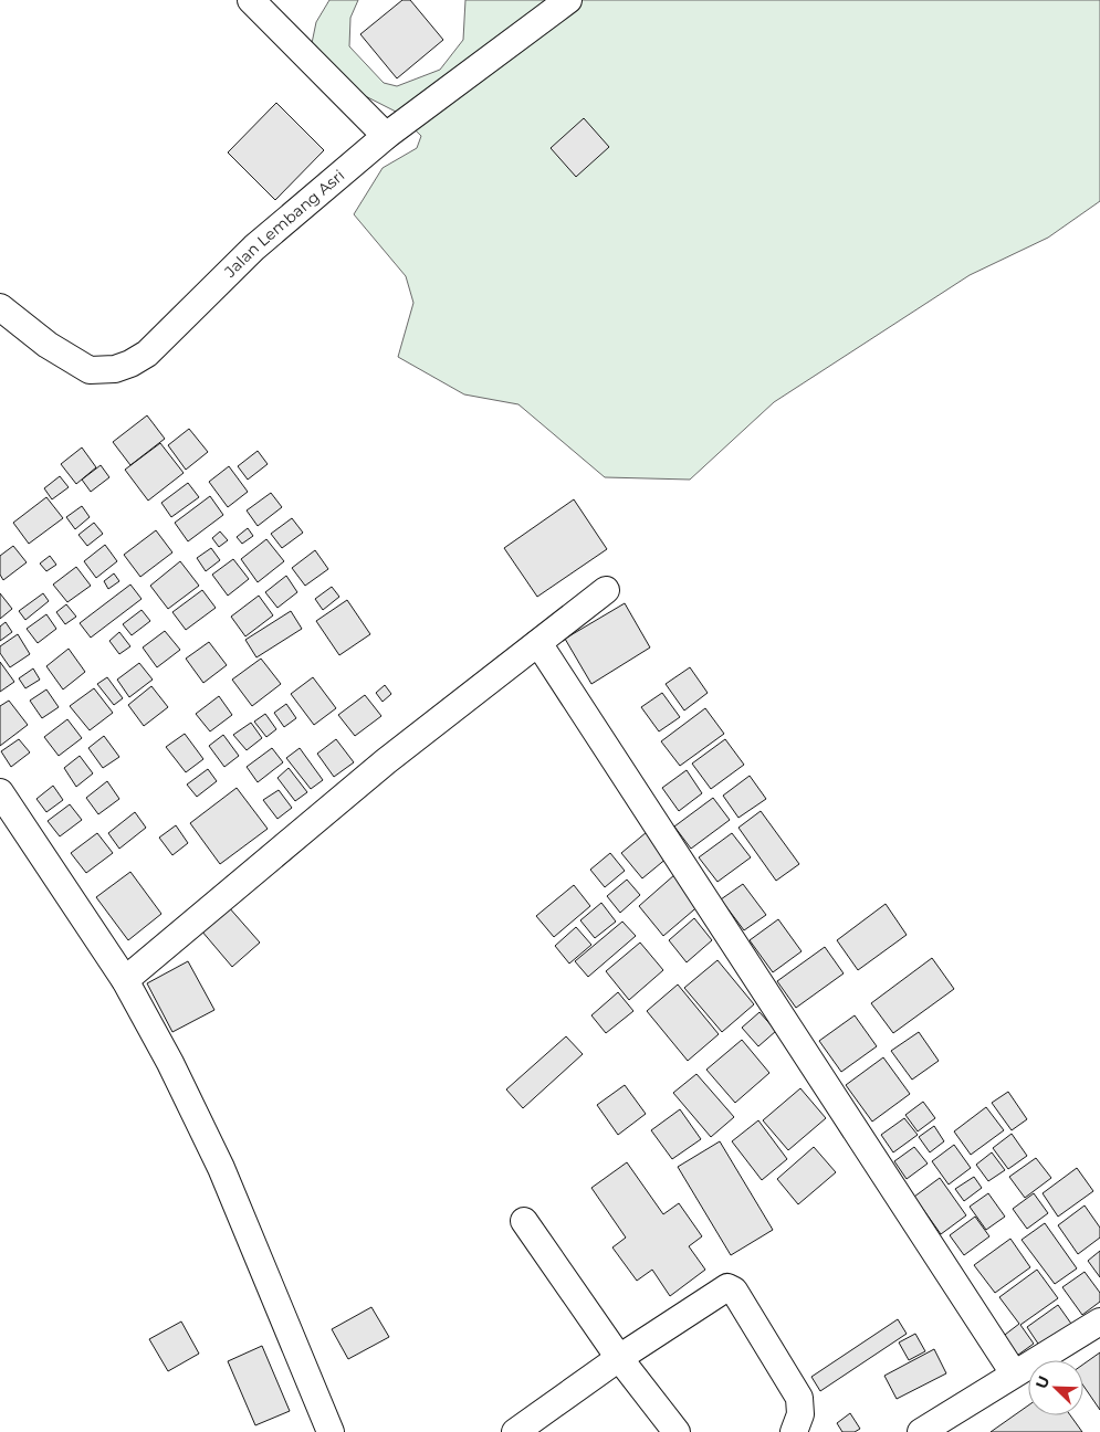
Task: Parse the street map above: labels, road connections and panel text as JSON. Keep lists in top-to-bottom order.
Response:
{
  "streets": {
    "street": ["Jalan Lembang Asri"]
  },
  "north": "top left"
}
